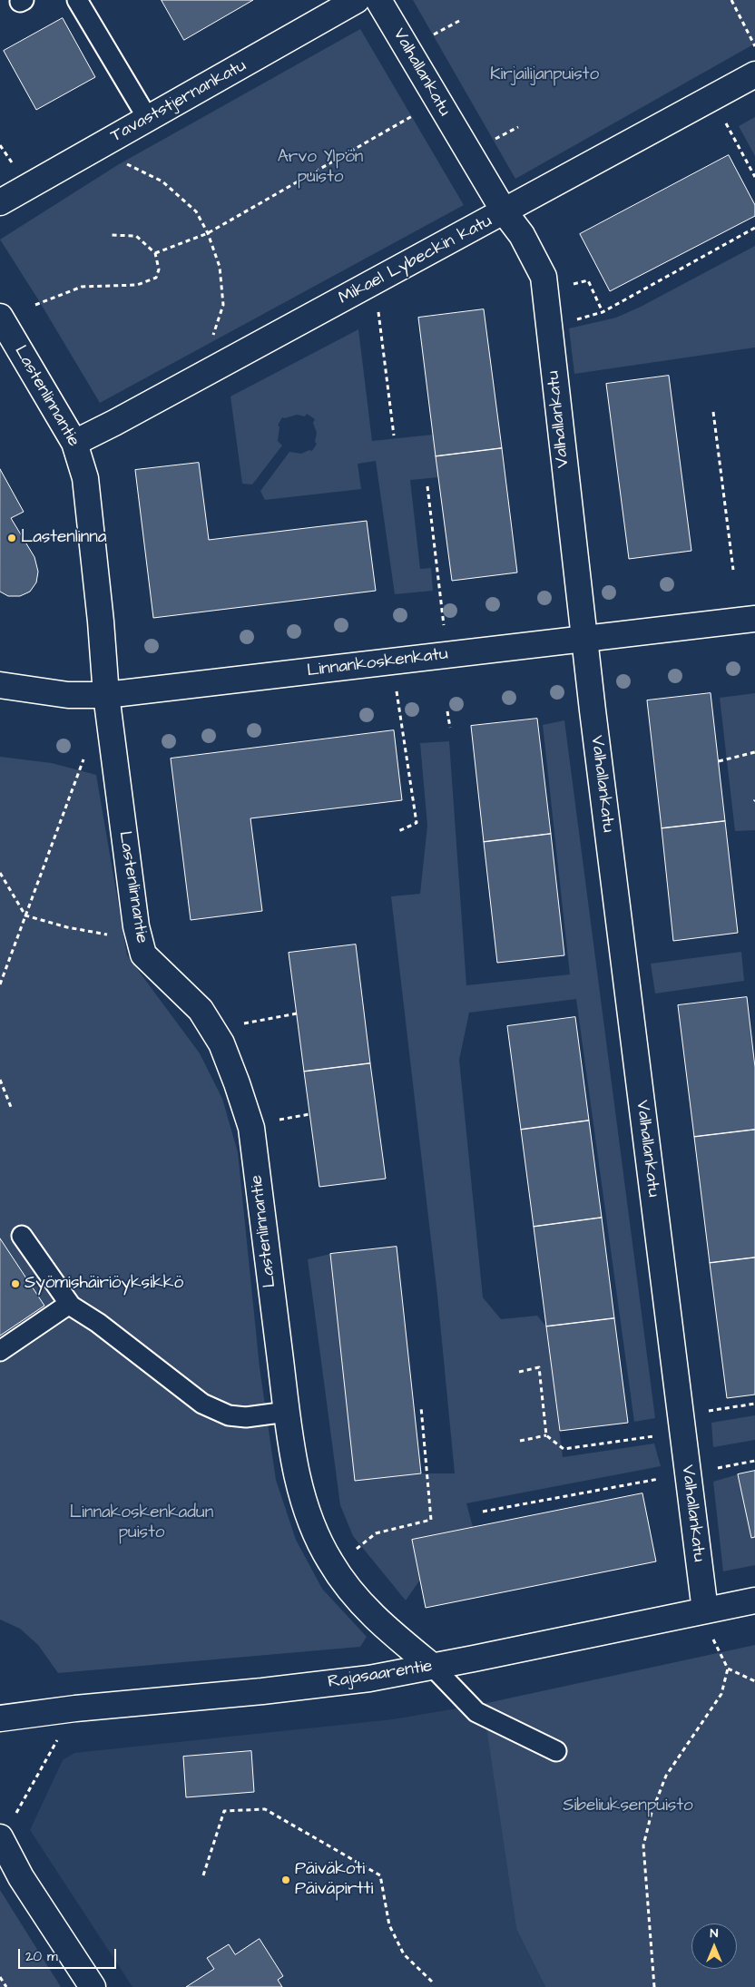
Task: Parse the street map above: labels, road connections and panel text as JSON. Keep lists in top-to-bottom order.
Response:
{
  "streets": {
    "street": [
      "Valhallankatu",
      "Tavaststjernankatu",
      "Mikael Lybeckin katu",
      "Lastenlinnantie",
      "Linnankoskenkatu",
      "Rajasaarentie"
    ]
  },
  "crossings": [
    ["Valhallankatu", "Mikael Lybeckin katu"],
    ["Valhallankatu", "Linnankoskenkatu"],
    ["Valhallankatu", "Rajasaarentie"],
    ["Mikael Lybeckin katu", "Lastenlinnantie"],
    ["Lastenlinnantie", "Linnankoskenkatu"],
    ["Lastenlinnantie", "Rajasaarentie"]
  ],
  "parks": [
    "Kirjailijanpuisto",
    "Arvo Ylpön puisto",
    "Linnakoskenkadun puisto",
    "Sibeliuksenpuisto"
  ],
  "places": ["Lastenlinna", "Syömishäiriöyksikkö", "Päiväkoti Päiväpirtti"],
  "scale_bar": "20 m",
  "north": "top"
}
